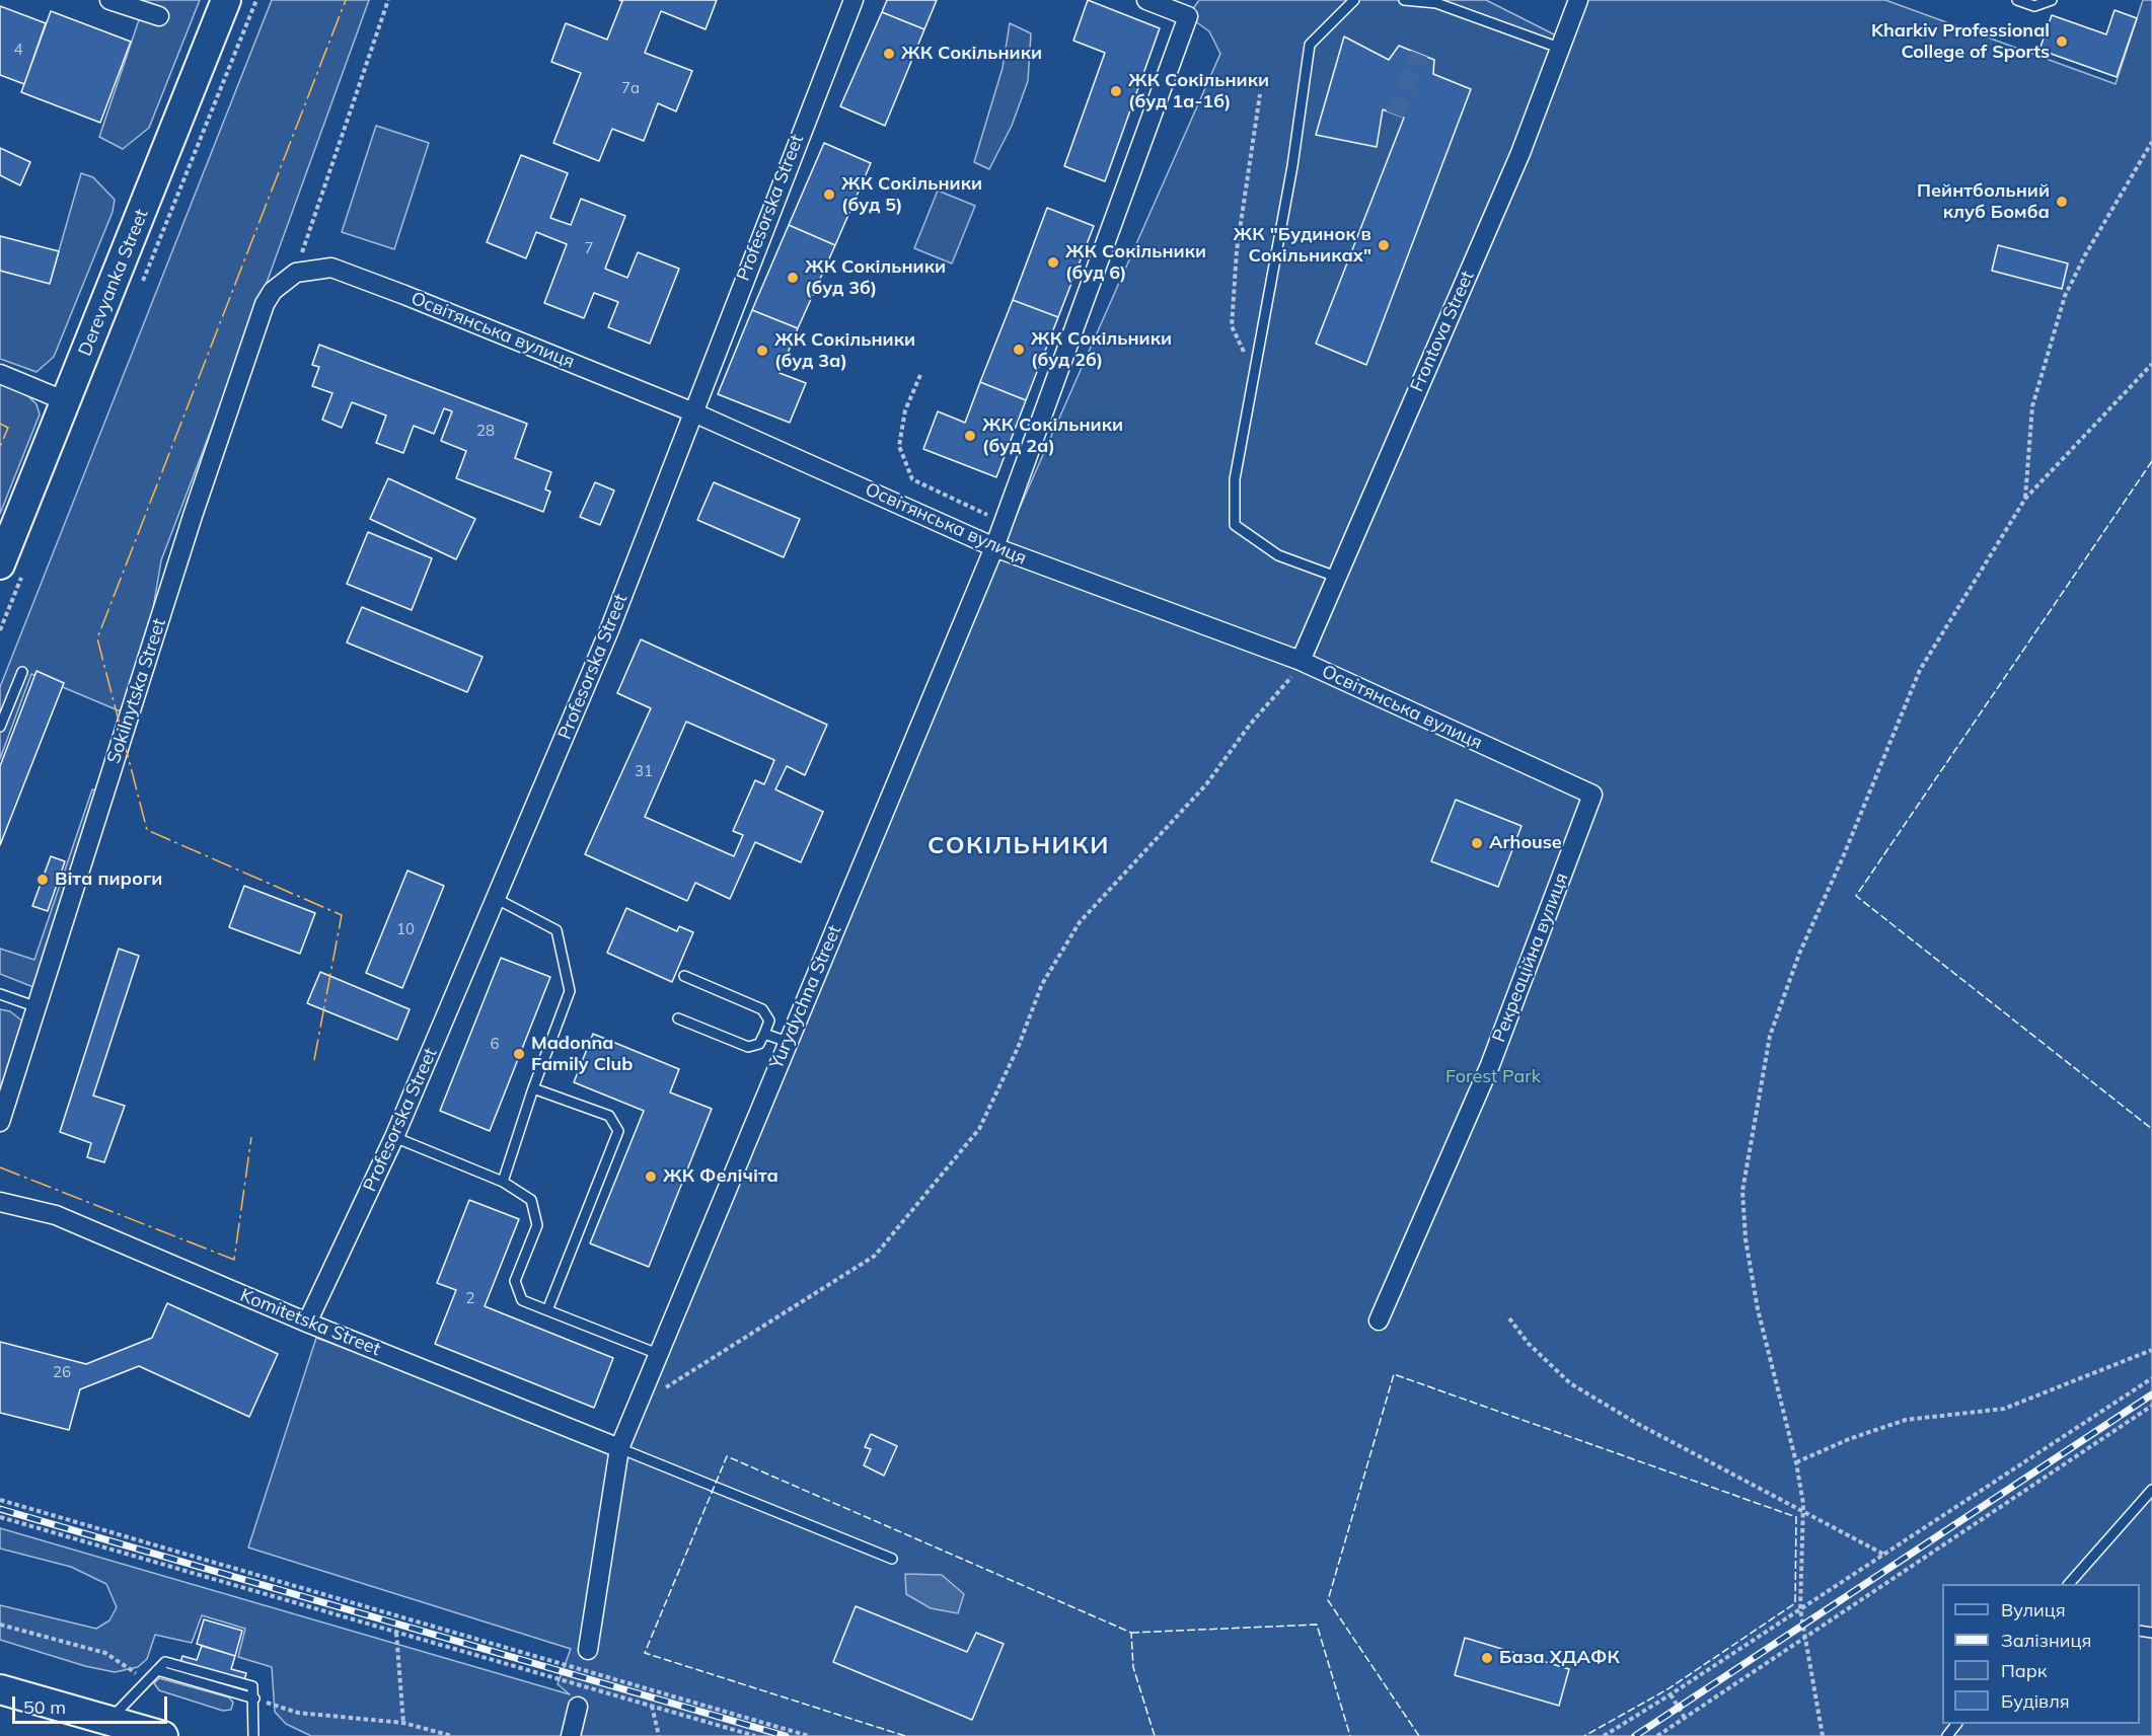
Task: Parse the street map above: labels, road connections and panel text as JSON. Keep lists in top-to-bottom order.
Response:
{
  "streets": {
    "main road": ["Derevyanka Street"],
    "street": [
      "Profesorska Street",
      "Освітянська вулиця",
      "Frontova Street",
      "Sokilnytska Street",
      "Рекреаційна вулиця",
      "Yurydychna Street",
      "Komitetska Street"
    ]
  },
  "crossings": [
    ["Profesorska Street", "Освітянська вулиця"],
    ["Profesorska Street", "Komitetska Street"],
    ["Освітянська вулиця", "Frontova Street"],
    ["Освітянська вулиця", "Sokilnytska Street"],
    ["Освітянська вулиця", "Рекреаційна вулиця"],
    ["Освітянська вулиця", "Yurydychna Street"],
    ["Yurydychna Street", "Komitetska Street"]
  ],
  "districts": ["СОКІЛЬНИКИ"],
  "parks": ["Forest Park"],
  "places": [
    "Kharkiv Professional College of Sports",
    "ЖК Сокільники",
    "ЖК Сокільники (буд 1а-1б)",
    "ЖК Сокільники (буд 5)",
    "Пейнтбольний клуб Бомба",
    "ЖК \"Будинок в Сокільниках\"",
    "ЖК Сокільники (буд 6)",
    "ЖК Сокільники (буд 3б)",
    "ЖК Сокільники (буд 2б)",
    "ЖК Сокільники (буд 3а)",
    "ЖК Сокільники (буд 2а)",
    "Arhouse",
    "Віта пироги",
    "Madonna Family Club",
    "ЖК Фелічіта",
    "База ХДАФК"
  ],
  "house_numbers": [
    "4",
    "7а",
    "7",
    "28",
    "31",
    "10",
    "6",
    "2",
    "26"
  ],
  "legend": [
    "Вулиця",
    "Залізниця",
    "Парк",
    "Будівля"
  ],
  "scale_bar": "50 m"
}
